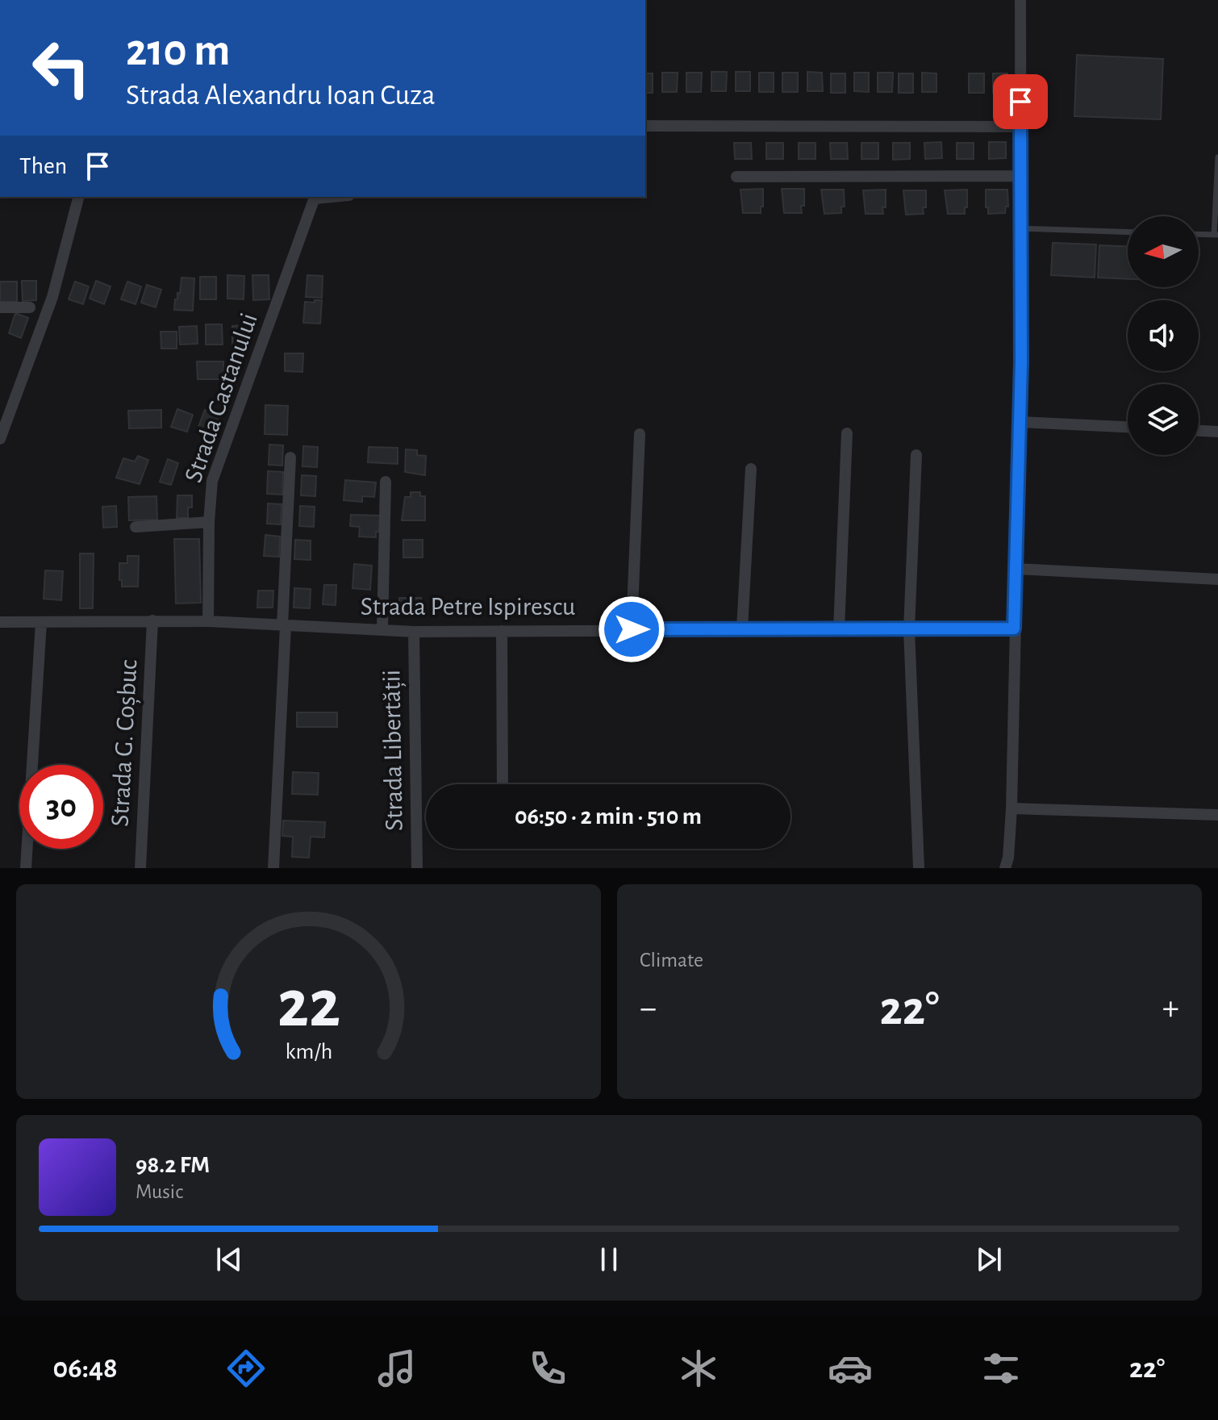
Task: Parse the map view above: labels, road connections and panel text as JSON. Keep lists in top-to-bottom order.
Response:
{
  "streets": {
    "street": [
      "Strada Castanului",
      "Strada Petre Ispirescu",
      "Strada G. Coșbuc",
      "Strada Libertății"
    ]
  },
  "crossings": [
    ["Strada Castanului", "Strada Petre Ispirescu"],
    ["Strada Petre Ispirescu", "Strada G. Coșbuc"],
    ["Strada Petre Ispirescu", "Strada Libertății"]
  ],
  "north": "left",
  "page": {
    "turn": ["210 m", "Strada Alexandru Ioan Cuza"],
    "then": "Then",
    "limit": "30",
    "trip": "06:50 · 2 min · 510 m",
    "tile": "Climate",
    "heat": ["−", "22°", "+"],
    "song": ["98.2 FM", "Music"],
    "tabs": ["06:48", "22°"],
    "gauge": ["22", "km/h"]
  }
}
